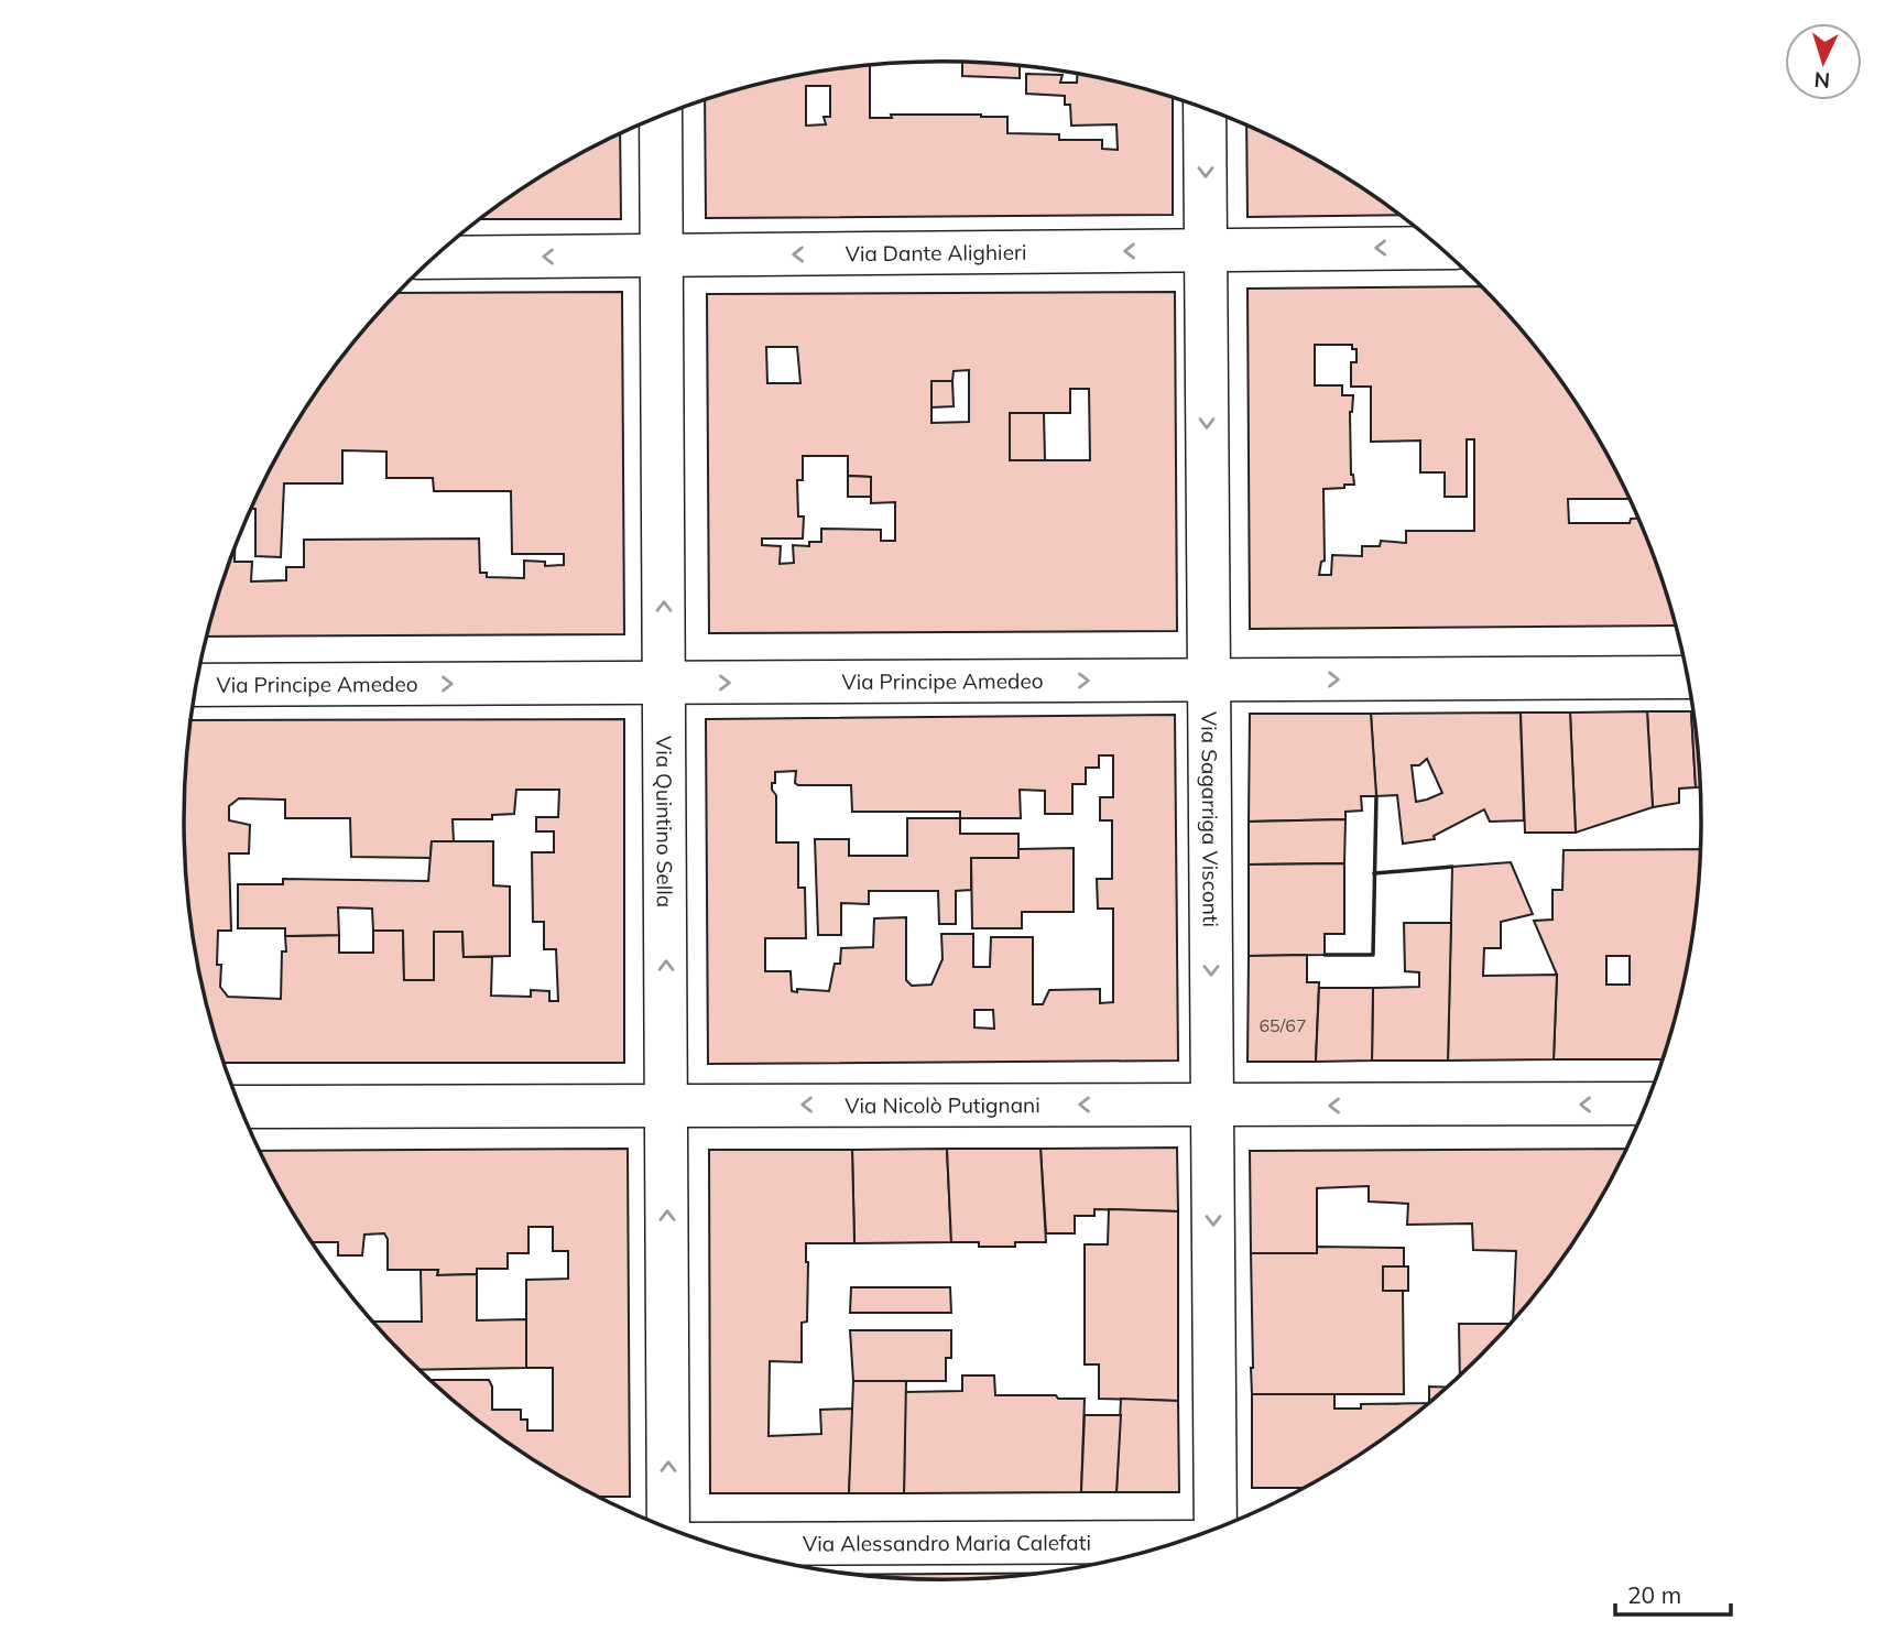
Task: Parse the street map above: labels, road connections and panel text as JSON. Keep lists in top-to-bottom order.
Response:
{
  "streets": {
    "street": [
      "Via Dante Alighieri",
      "Via Principe Amedeo",
      "Via Sagarriga Visconti",
      "Via Quintino Sella",
      "Via Nicolò Putignani",
      "Via Alessandro Maria Calefati"
    ]
  },
  "crossings": [
    ["Via Dante Alighieri", "Via Sagarriga Visconti"],
    ["Via Dante Alighieri", "Via Quintino Sella"],
    ["Via Principe Amedeo", "Via Sagarriga Visconti"],
    ["Via Principe Amedeo", "Via Quintino Sella"],
    ["Via Sagarriga Visconti", "Via Nicolò Putignani"],
    ["Via Quintino Sella", "Via Nicolò Putignani"]
  ],
  "one_way": [
    "Via Dante Alighieri",
    "Via Principe Amedeo",
    "Via Sagarriga Visconti",
    "Via Quintino Sella",
    "Via Nicolò Putignani"
  ],
  "house_numbers": ["65/67"],
  "scale_bar": "20 m",
  "north": "bottom"
}
